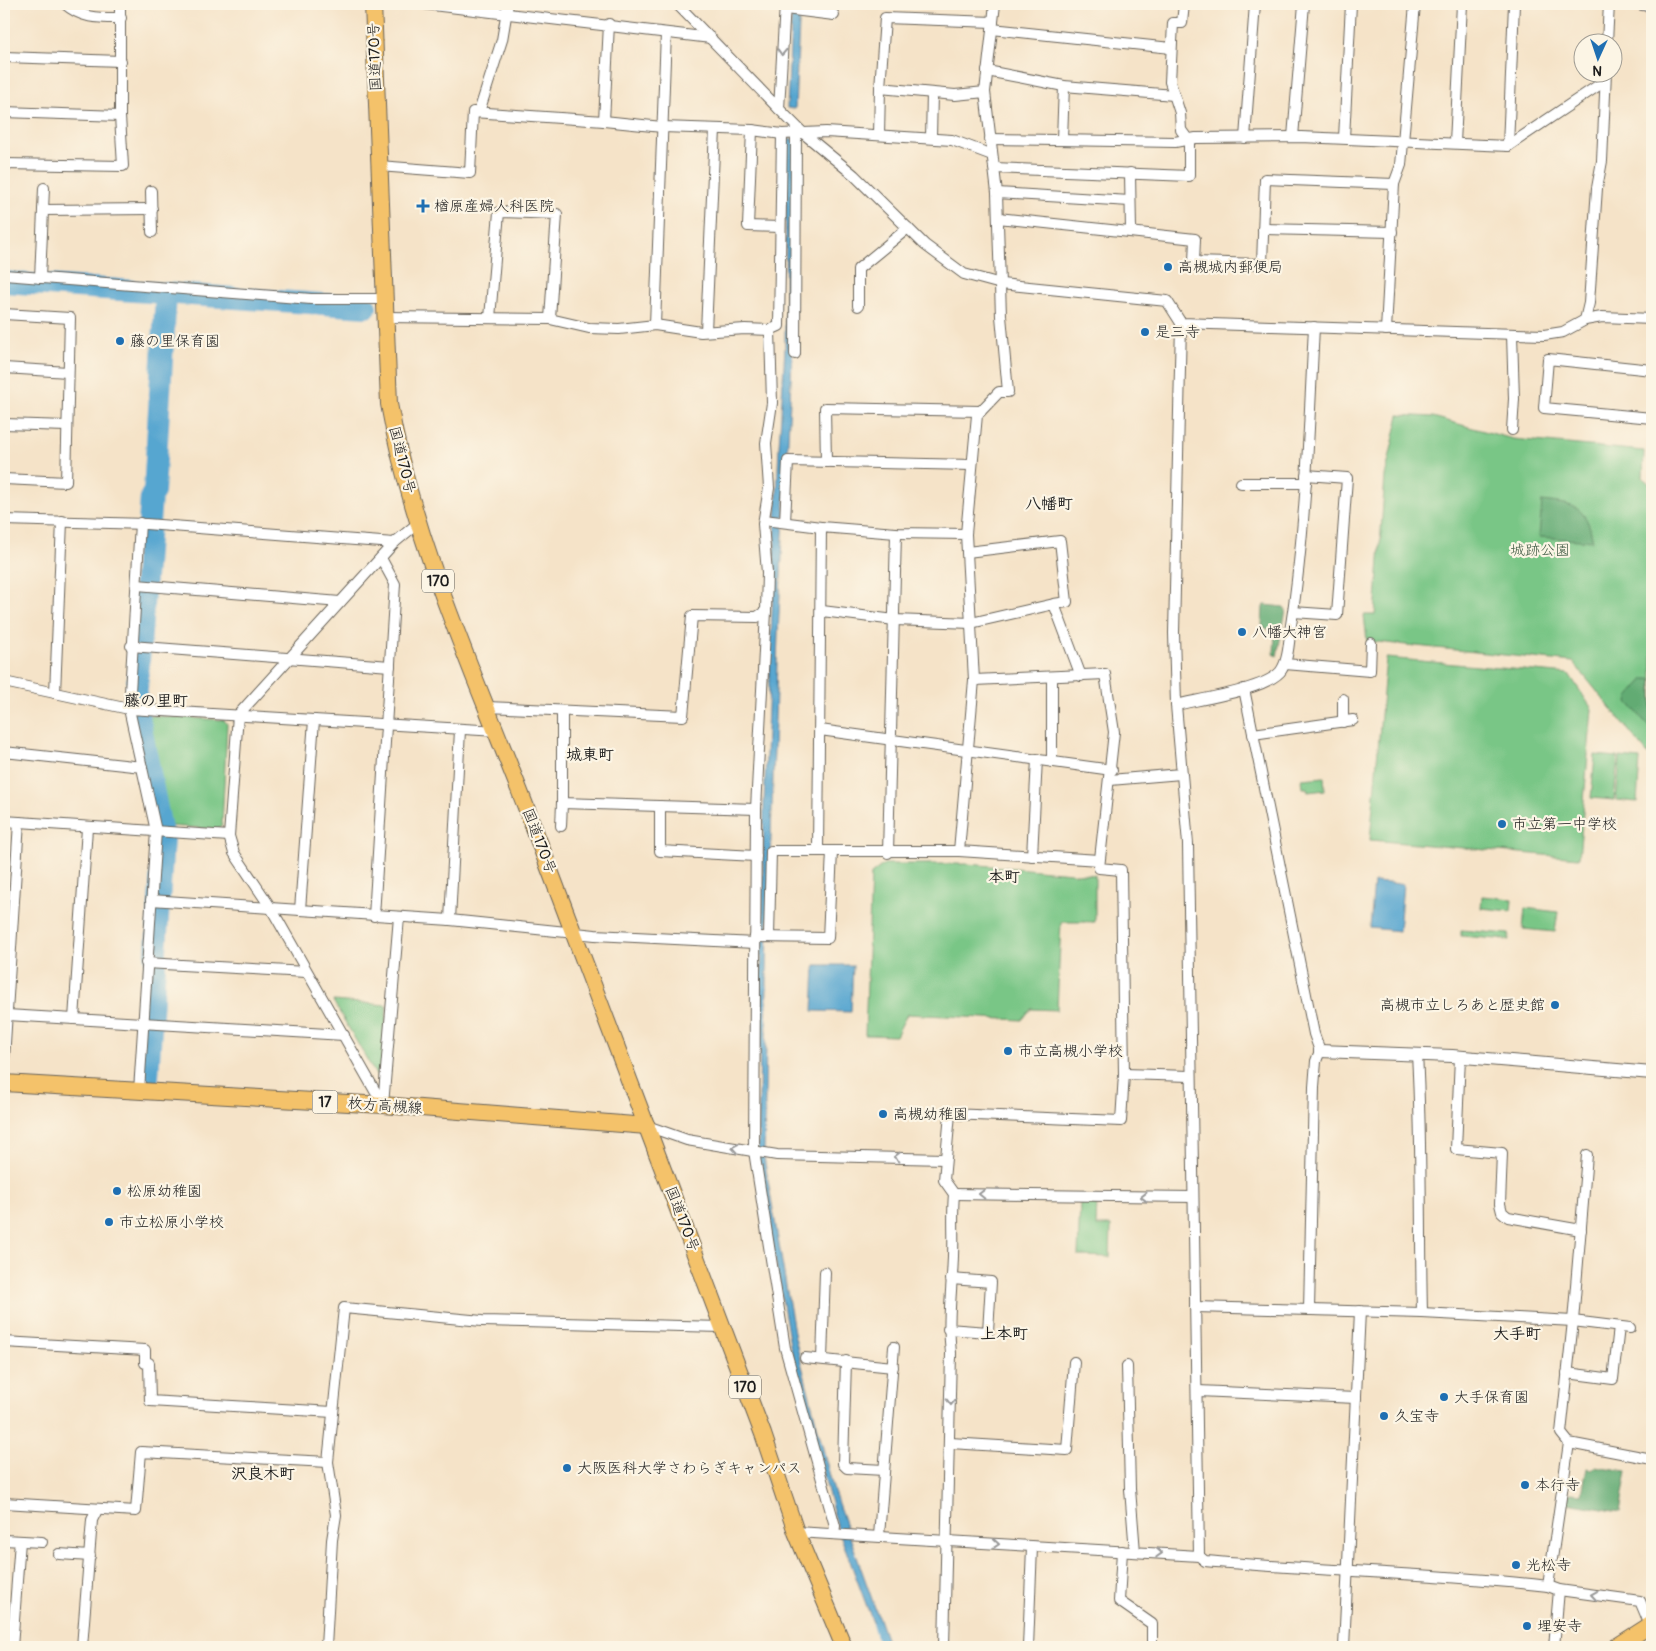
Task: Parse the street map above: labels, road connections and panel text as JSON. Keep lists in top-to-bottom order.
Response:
{
  "streets": {
    "main road": [
      "国道170号",
      "170",
      "17",
      "枚方高槻線"
    ]
  },
  "crossings": [
    ["国道170号", "枚方高槻線"]
  ],
  "districts": [
    "八幡町",
    "藤の里町",
    "城東町",
    "本町",
    "上本町",
    "大手町",
    "沢良木町"
  ],
  "parks": ["城跡公園"],
  "places": {
    "health": ["楢原産婦人科医院"],
    "other": [
      "高槻城内郵便局",
      "是三寺",
      "藤の里保育園",
      "八幡大神宮",
      "市立第一中学校",
      "高槻市立しろあと歴史館",
      "市立高槻小学校",
      "高槻幼稚園",
      "松原幼稚園",
      "市立松原小学校",
      "大手保育園",
      "久宝寺",
      "大阪医科大学さわらぎキャンパス",
      "本行寺",
      "光松寺",
      "埋安寺"
    ]
  },
  "north": "bottom"
}
